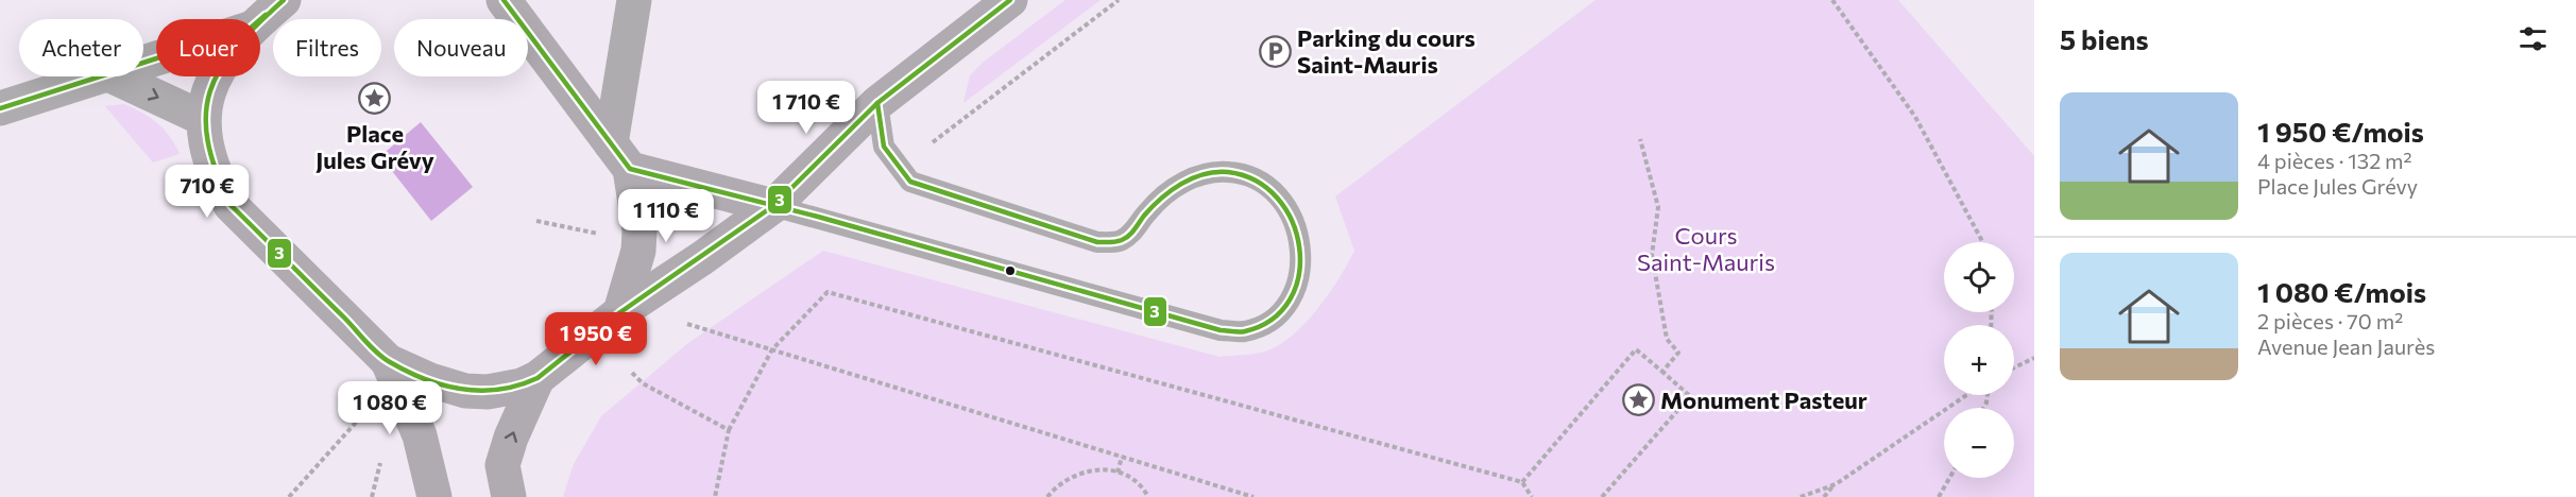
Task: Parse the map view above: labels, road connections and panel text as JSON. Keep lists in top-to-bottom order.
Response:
{
  "parks": ["Cours Saint-Mauris"],
  "places": {
    "parking": ["Parking du cours Saint-Mauris"],
    "place": ["Place Jules Grévy", "Monument Pasteur"]
  },
  "lines": ["transit line 3"],
  "page": {
    "heading": "5 biens",
    "chip": [
      "Acheter",
      "Louer",
      "Filtres",
      "Nouveau"
    ],
    "list": [
      {
        "name": "1 950 €/mois",
        "note": "4 pièces · 132 m² · Place Jules Grévy"
      },
      {
        "name": "1 080 €/mois",
        "note": "2 pièces · 70 m² · Avenue Jean Jaurès"
      }
    ],
    "price": [
      "1 710 €",
      "710 €",
      "1 110 €",
      "1 950 €",
      "1 080 €"
    ],
    "map_buttons": ["+", "−"]
  }
}
